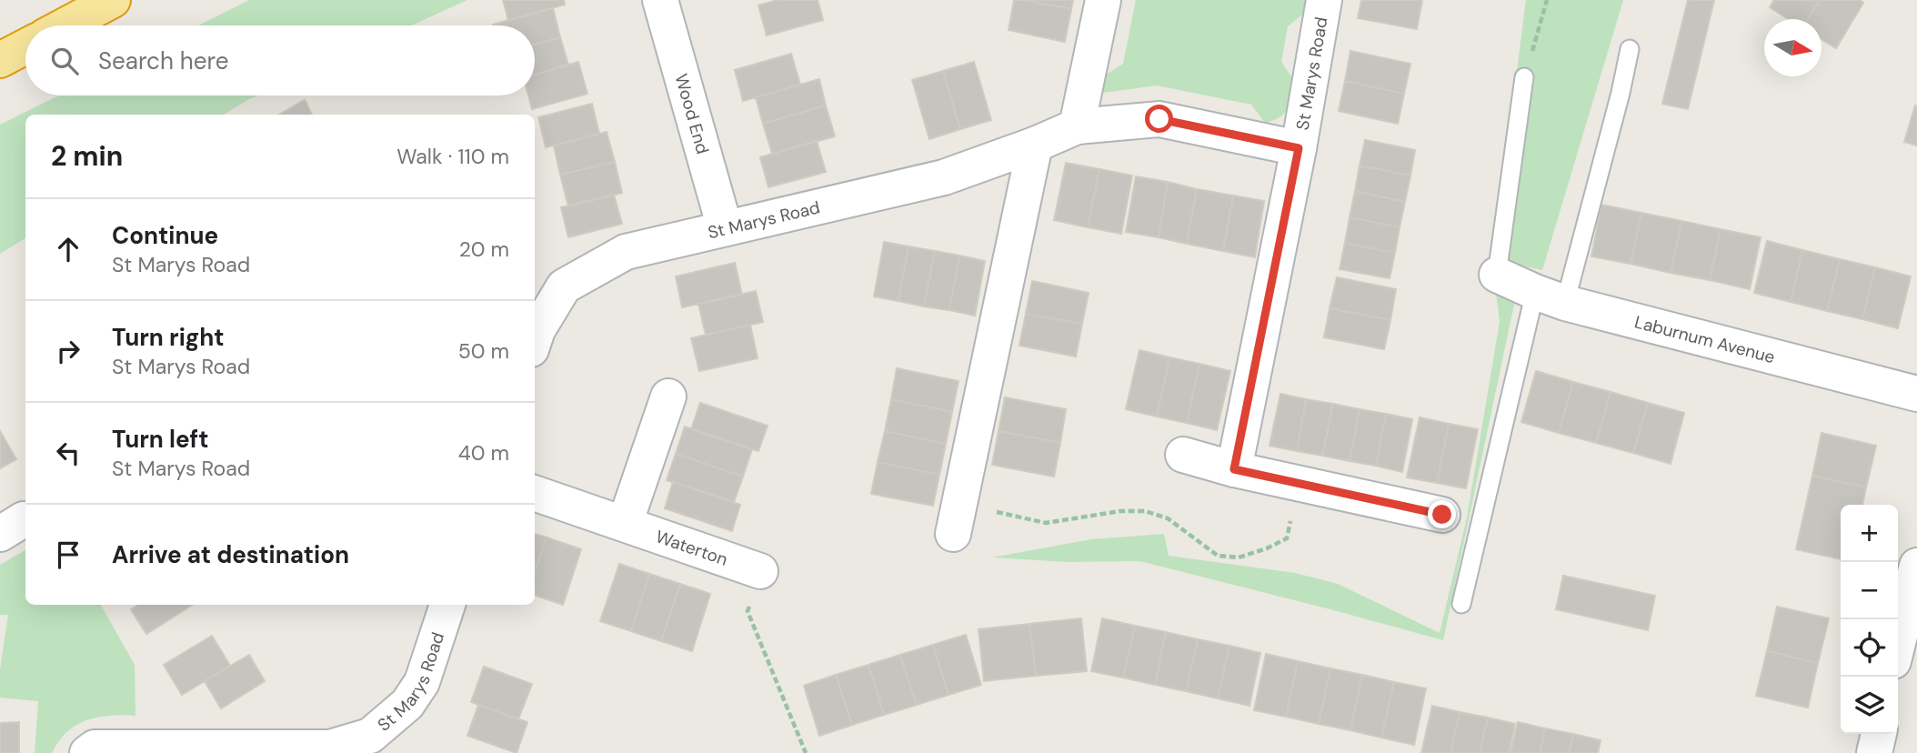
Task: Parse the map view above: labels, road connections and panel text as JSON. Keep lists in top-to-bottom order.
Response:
{
  "streets": {
    "street": [
      "St Marys Road",
      "Wood End",
      "Laburnum Avenue",
      "Waterton"
    ]
  },
  "crossings": [
    ["St Marys Road", "Wood End"]
  ],
  "north": "right",
  "page": {
    "search": "Search here",
    "heading": ["2 min", "Walk · 110 m"],
    "list": [
      ["Continue", "St Marys Road", "20 m"],
      ["Turn right", "St Marys Road", "50 m"],
      ["Turn left", "St Marys Road", "40 m"],
      "Arrive at destination"
    ],
    "map_buttons": ["+", "−"]
  }
}
